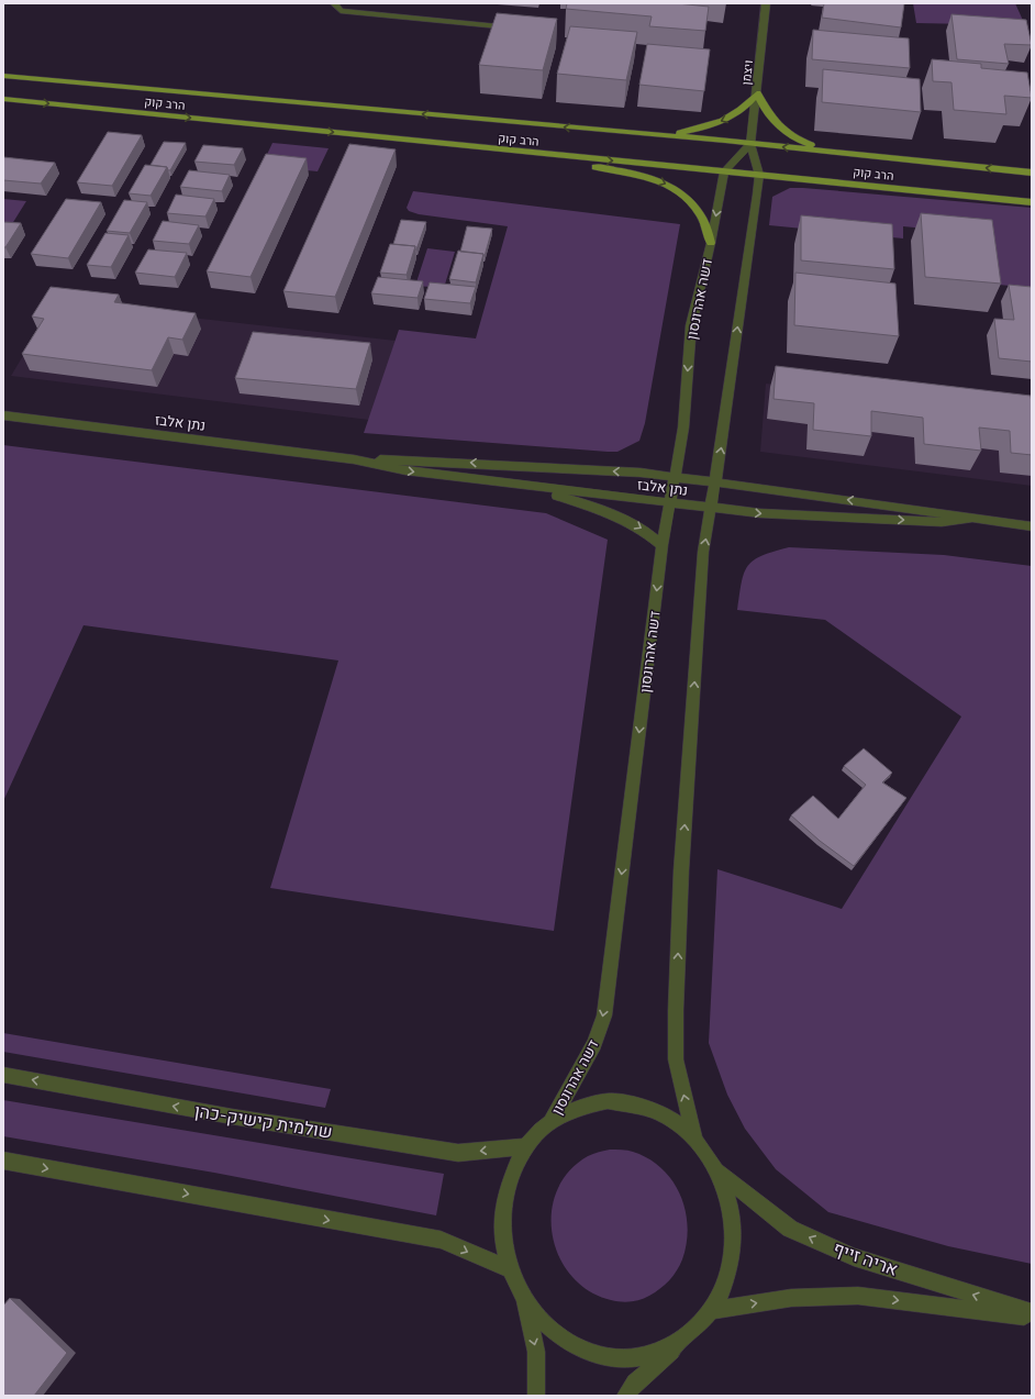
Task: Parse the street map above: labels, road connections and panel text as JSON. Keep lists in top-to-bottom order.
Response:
{
  "streets": {
    "main road": ["הרב קוק"],
    "street": [
      "ויצמן",
      "דשה אהרונסון",
      "נתן אלבז",
      "שולמית קישיק-כהן",
      "אריה זייף"
    ]
  },
  "crossings": [
    ["ויצמן", "הרב קוק"],
    ["הרב קוק", "דשה אהרונסון"],
    ["דשה אהרונסון", "נתן אלבז"]
  ]
}
